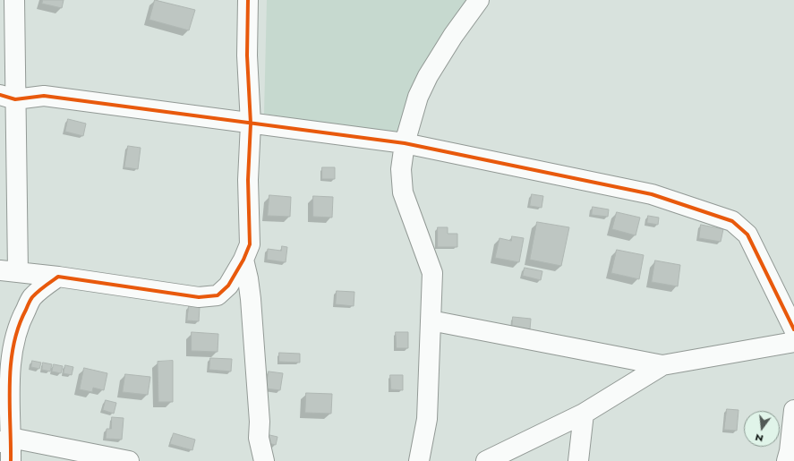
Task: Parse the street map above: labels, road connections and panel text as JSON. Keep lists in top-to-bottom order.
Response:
{
  "north": "bottom"
}
